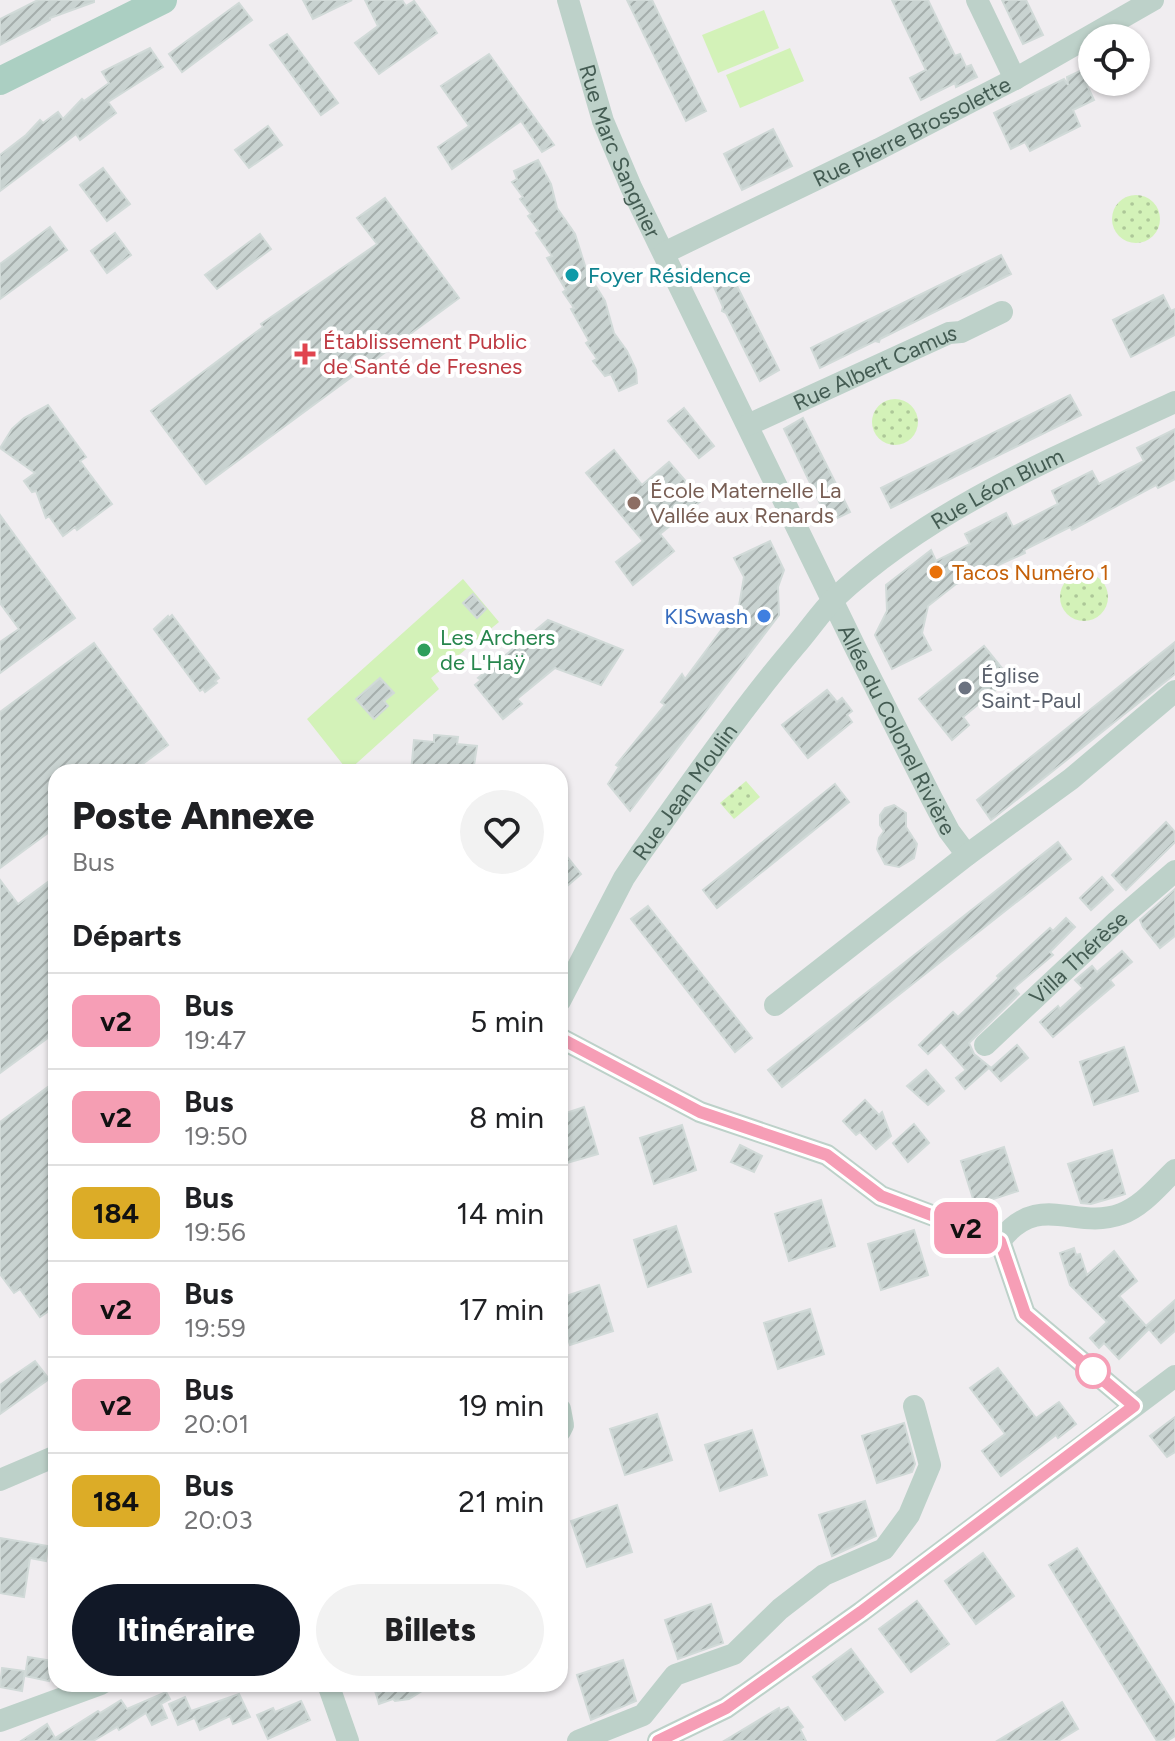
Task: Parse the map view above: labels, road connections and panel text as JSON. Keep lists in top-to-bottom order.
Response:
{
  "streets": {
    "street": [
      "Rue Pierre Brossolette",
      "Rue Marc Sangnier",
      "Rue Albert Camus",
      "Rue Léon Blum",
      "Allée du Colonel Rivière",
      "Rue Jean Moulin",
      "Villa Thérèse"
    ]
  },
  "crossings": [
    ["Rue Pierre Brossolette", "Rue Marc Sangnier"],
    ["Rue Marc Sangnier", "Rue Albert Camus"],
    ["Rue Marc Sangnier", "Rue Léon Blum"],
    ["Rue Marc Sangnier", "Allée du Colonel Rivière"],
    ["Rue Marc Sangnier", "Rue Jean Moulin"],
    ["Rue Léon Blum", "Allée du Colonel Rivière"],
    ["Rue Léon Blum", "Rue Jean Moulin"],
    ["Allée du Colonel Rivière", "Rue Jean Moulin"]
  ],
  "places": {
    "other": [
      "Foyer Résidence",
      "École Maternelle La Vallée aux Renards",
      "Tacos Numéro 1",
      "KISwash",
      "Les Archers de L'Haÿ",
      "Église Saint-Paul"
    ],
    "health": ["Établissement Public de Santé de Fresnes"]
  },
  "lines": ["bus line v2"],
  "page": {
    "on_map": "v2",
    "heading": [
      ["Poste Annexe", "Bus"],
      "Départs"
    ],
    "list": [
      {
        "mark": "v2",
        "name": "Bus",
        "note": "19:47",
        "value": "5 min"
      },
      {
        "mark": "v2",
        "name": "Bus",
        "note": "19:50",
        "value": "8 min"
      },
      {
        "mark": "184",
        "name": "Bus",
        "note": "19:56",
        "value": "14 min"
      },
      {
        "mark": "v2",
        "name": "Bus",
        "note": "19:59",
        "value": "17 min"
      },
      {
        "mark": "v2",
        "name": "Bus",
        "note": "20:01",
        "value": "19 min"
      },
      {
        "mark": "184",
        "name": "Bus",
        "note": "20:03",
        "value": "21 min"
      }
    ],
    "buttons": ["Itinéraire", "Billets"]
  }
}
